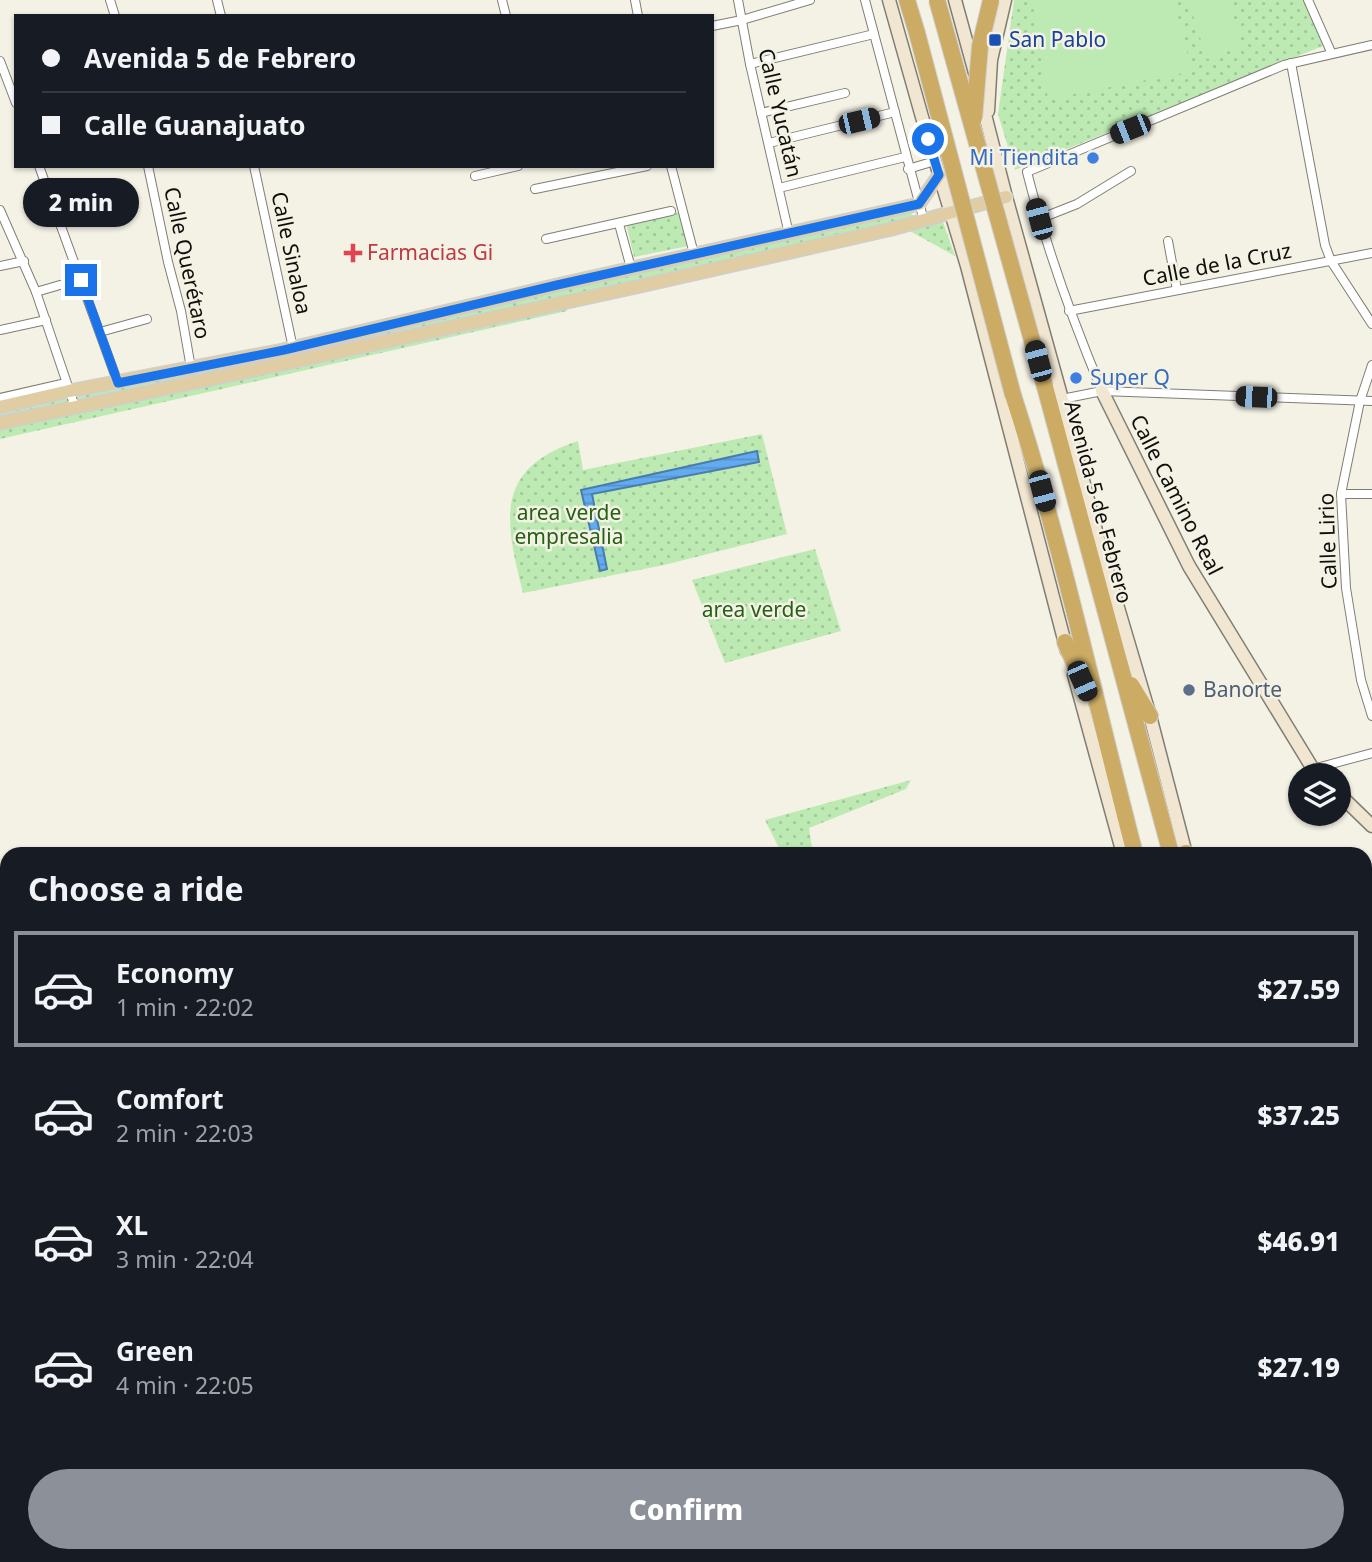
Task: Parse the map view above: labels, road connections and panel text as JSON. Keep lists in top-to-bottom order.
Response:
{
  "streets": {
    "highway": ["Avenida 5 de Febrero"],
    "main road": ["Calle Camino Real"],
    "street": [
      "Calle Yucatán",
      "Calle Sinaloa",
      "Calle Querétaro",
      "Calle de la Cruz",
      "Calle Lirio"
    ]
  },
  "crossings": [
    ["Calle de la Cruz", "Calle Camino Real"]
  ],
  "parks": ["area verde empresalia", "area verde"],
  "places": {
    "transit": ["San Pablo"],
    "other": ["Mi Tiendita", "Super Q", "Banorte"],
    "health": ["Farmacias Gi"]
  },
  "page": {
    "banner": ["Avenida 5 de Febrero", "Calle Guanajuato"],
    "bubble": "2 min",
    "heading": "Choose a ride",
    "list": [
      {
        "name": "Economy",
        "note": "1 min · 22:02",
        "value": "$27.59"
      },
      {
        "name": "Comfort",
        "note": "2 min · 22:03",
        "value": "$37.25"
      },
      {
        "name": "XL",
        "note": "3 min · 22:04",
        "value": "$46.91"
      },
      {
        "name": "Green",
        "note": "4 min · 22:05",
        "value": "$27.19"
      }
    ],
    "buttons": "Confirm"
  }
}
